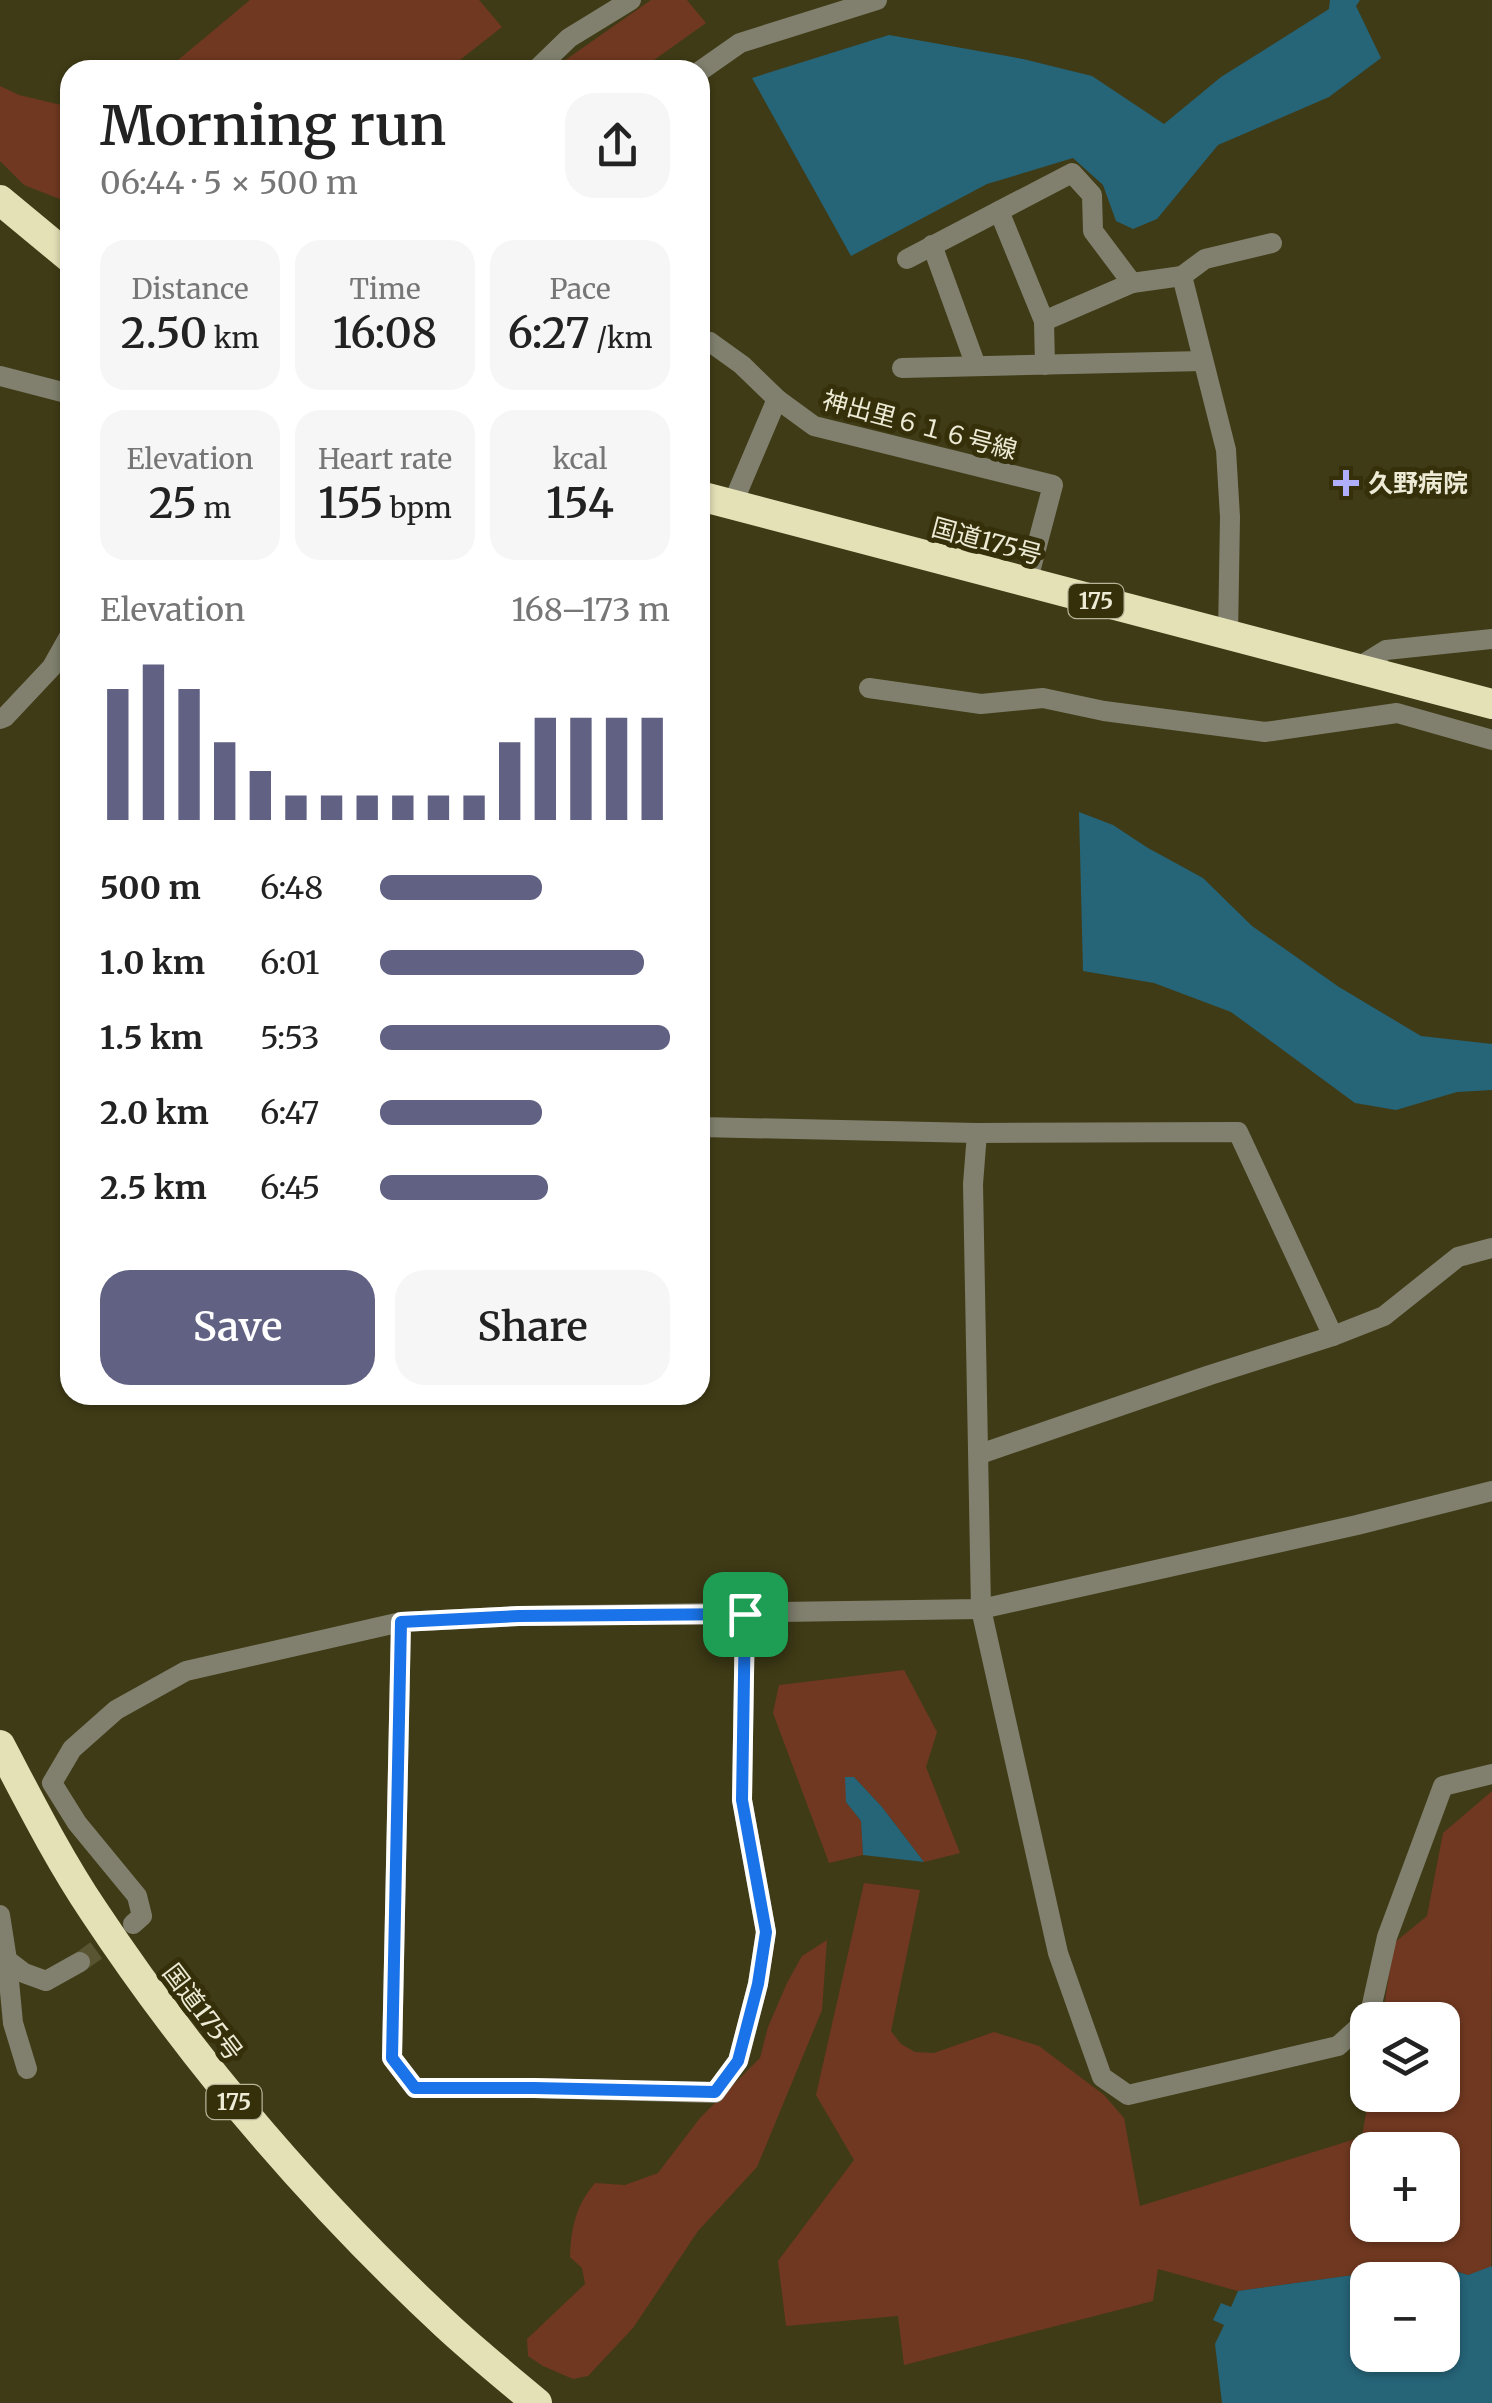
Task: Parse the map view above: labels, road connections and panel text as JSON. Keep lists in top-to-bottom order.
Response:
{
  "streets": {
    "highway": ["国道175号", "175"],
    "street": ["神出里６１６号線"]
  },
  "crossings": [
    ["神出里６１６号線", "国道175号"]
  ],
  "places": {
    "health": ["久野病院"]
  },
  "page": {
    "heading": ["Morning run", "06:44 · 5 × 500 m"],
    "stats": [
      ["Distance", "2.50 km"],
      ["Time", "16:08"],
      ["Pace", "6:27 /km"],
      ["Elevation", "25 m"],
      ["Heart rate", "155 bpm"],
      ["kcal", "154"]
    ],
    "chart": ["Elevation", "168–173 m"],
    "list": [
      {
        "name": "500 m",
        "note": "6:48"
      },
      {
        "name": "1.0 km",
        "note": "6:01"
      },
      {
        "name": "1.5 km",
        "note": "5:53"
      },
      {
        "name": "2.0 km",
        "note": "6:47"
      },
      {
        "name": "2.5 km",
        "note": "6:45"
      }
    ],
    "buttons": ["Save", "Share"],
    "map_buttons": ["+", "−"]
  }
}
